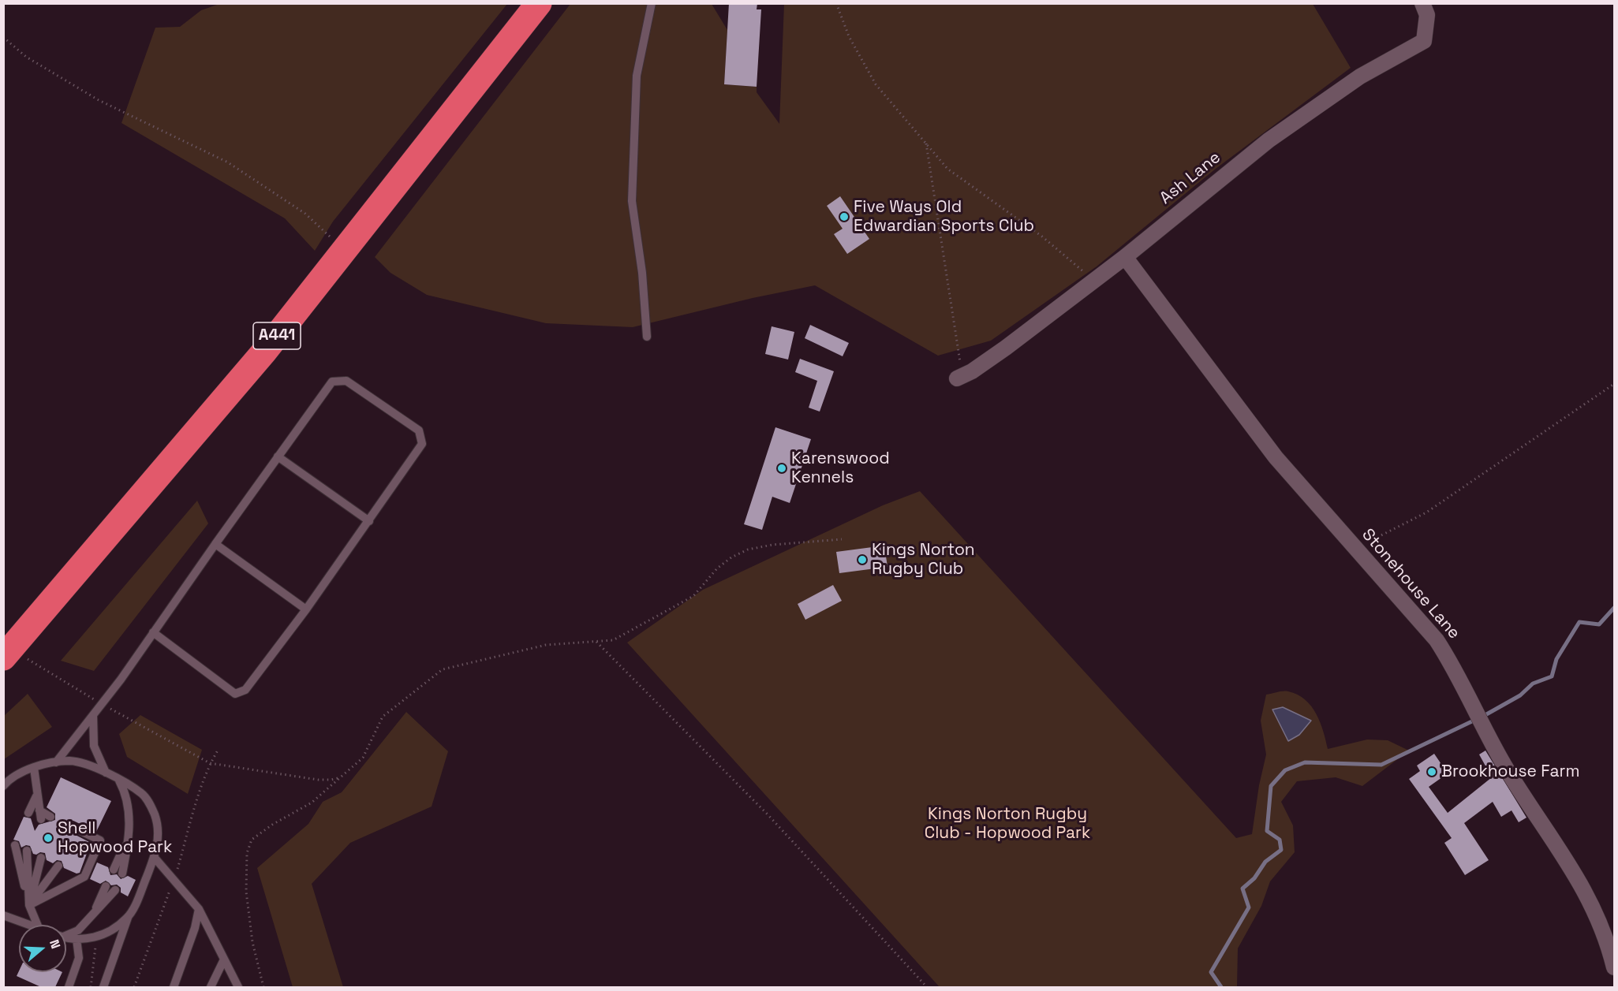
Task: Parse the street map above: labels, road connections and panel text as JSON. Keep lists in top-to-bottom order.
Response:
{
  "streets": {
    "highway": ["A441"],
    "street": ["Ash Lane", "Stonehouse Lane"]
  },
  "crossings": [
    ["Ash Lane", "Stonehouse Lane"]
  ],
  "parks": ["Kings Norton Rugby Club - Hopwood Park"],
  "places": [
    "Five Ways Old Edwardian Sports Club",
    "Karenswood Kennels",
    "Kings Norton Rugby Club",
    "Brookhouse Farm",
    "Shell Hopwood Park"
  ],
  "north": "right"
}
